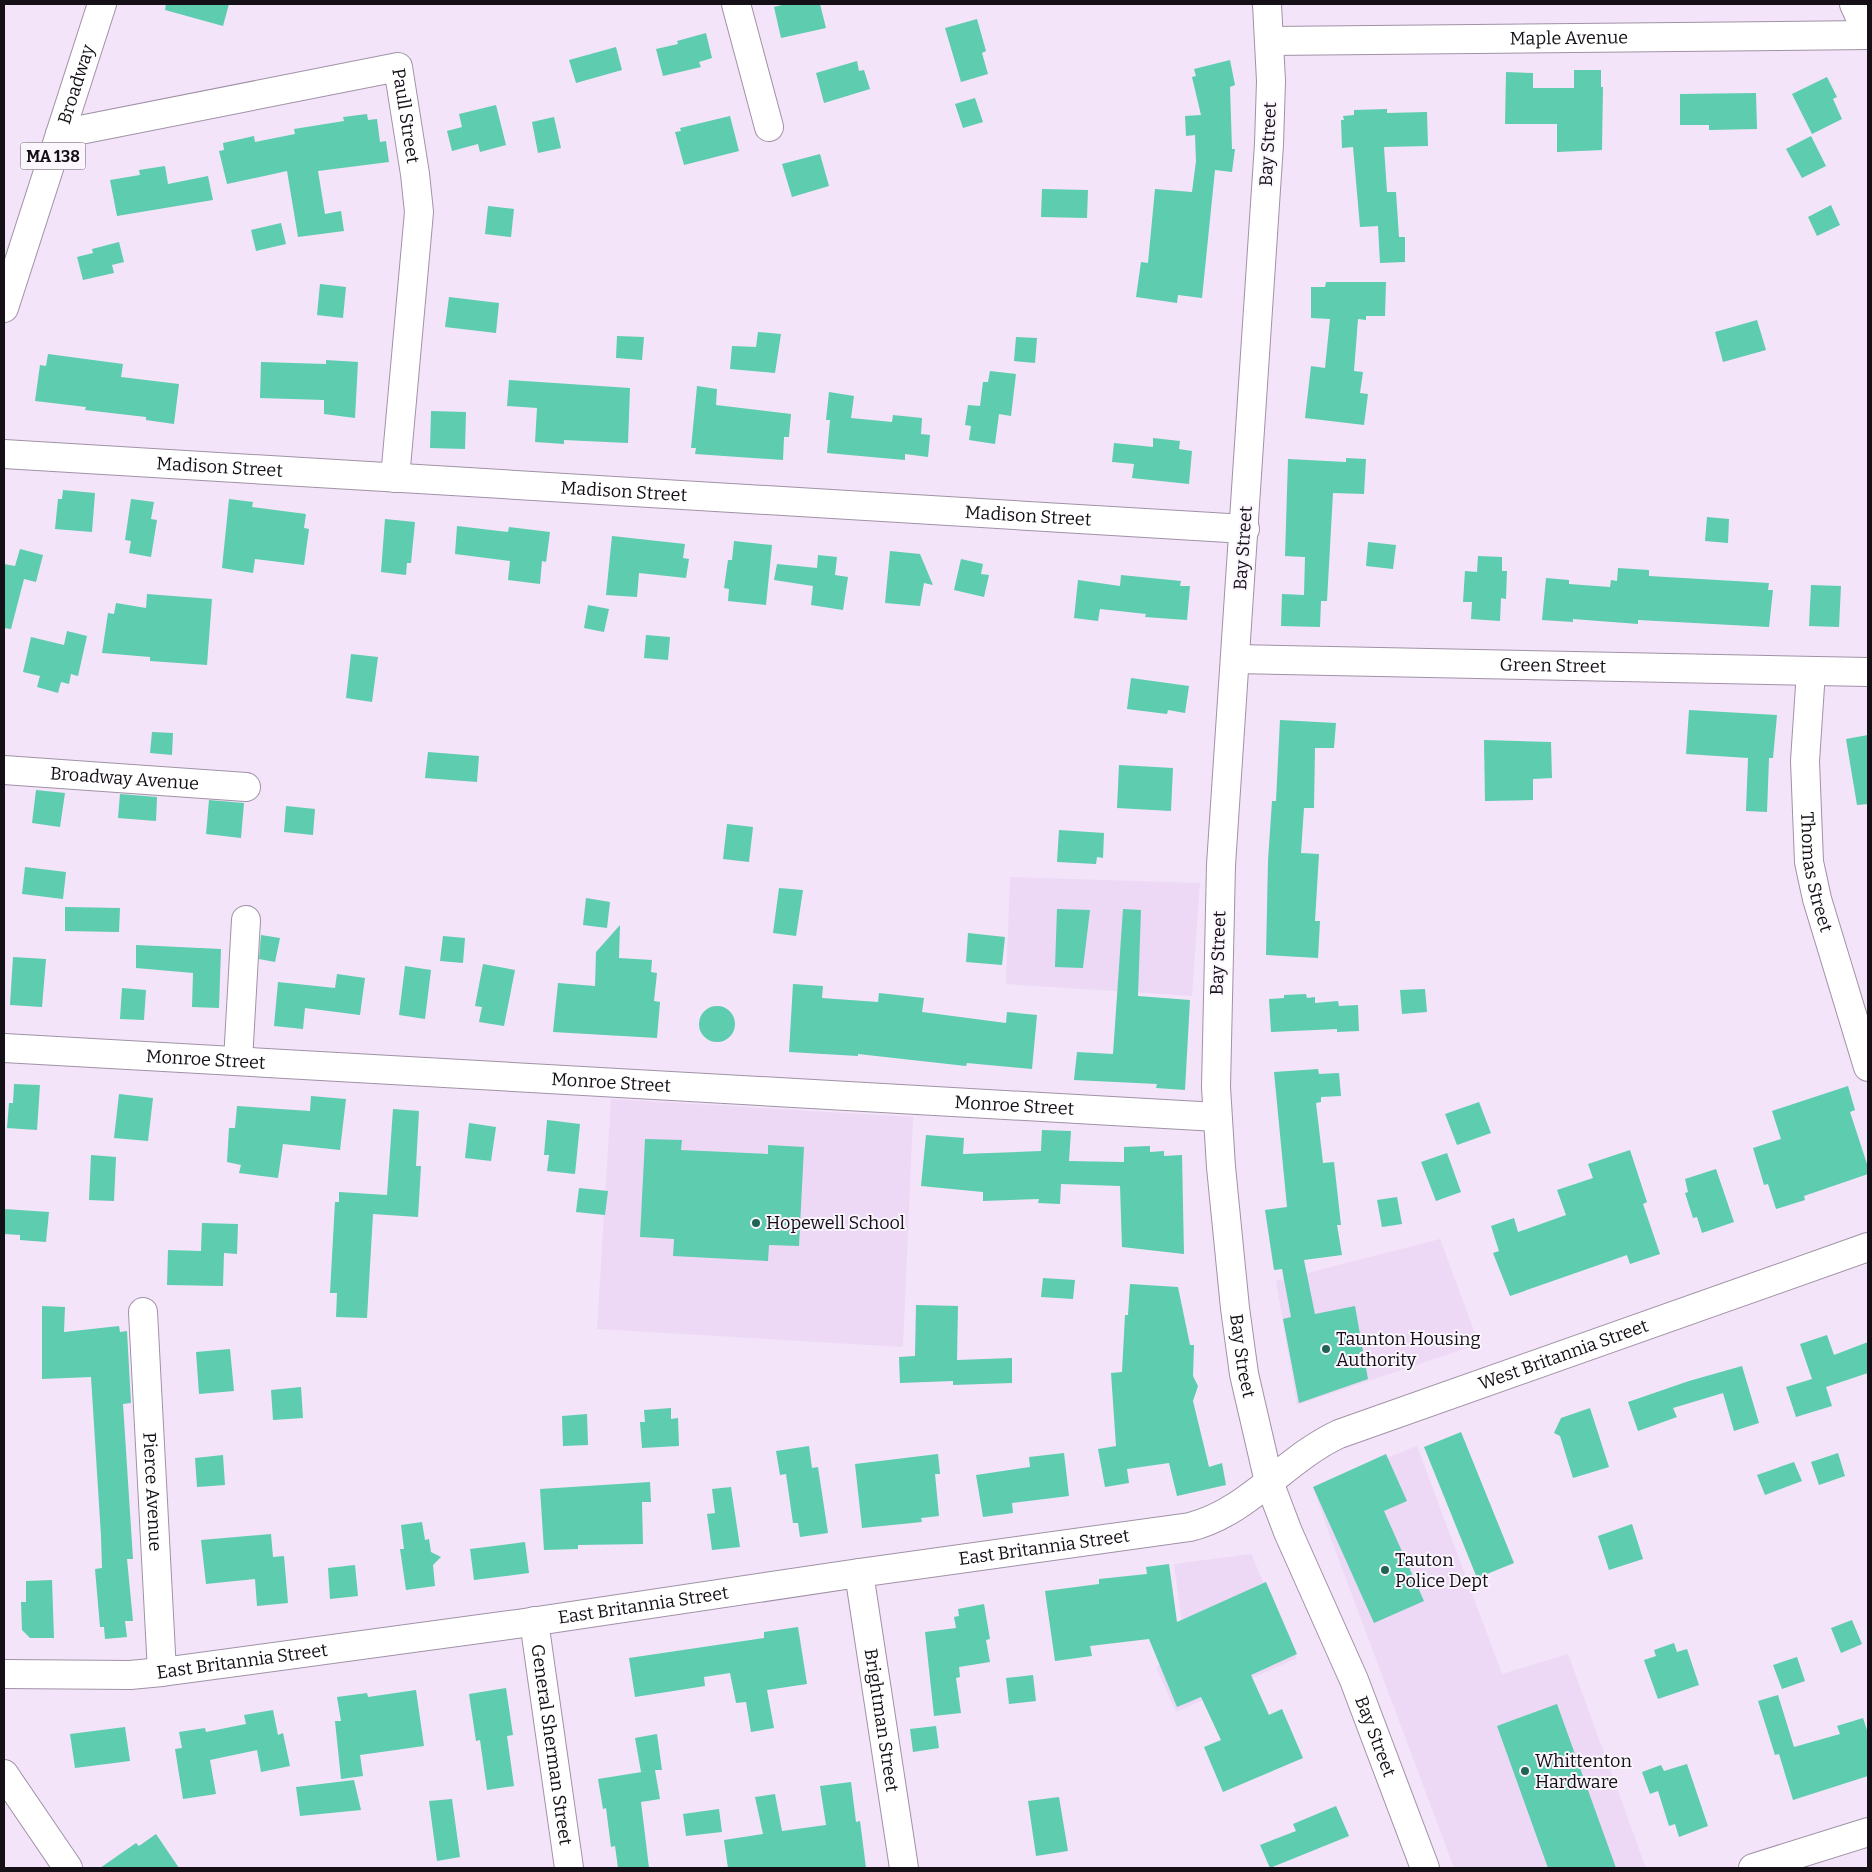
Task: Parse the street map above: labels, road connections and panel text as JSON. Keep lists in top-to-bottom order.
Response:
{
  "streets": {
    "street": [
      "Maple Avenue",
      "Broadway",
      "Paull Street",
      "Bay Street",
      "MA 138",
      "Madison Street",
      "Green Street",
      "Broadway Avenue",
      "Thomas Street",
      "Monroe Street",
      "West Britannia Street",
      "Pierce Avenue",
      "East Britannia Street",
      "Brightman Street",
      "General Sherman Street"
    ]
  },
  "crossings": [
    ["Maple Avenue", "Bay Street"],
    ["Broadway", "Paull Street"],
    ["Paull Street", "Madison Street"],
    ["Bay Street", "Madison Street"],
    ["Bay Street", "Green Street"],
    ["Bay Street", "Monroe Street"],
    ["Bay Street", "West Britannia Street"],
    ["Bay Street", "East Britannia Street"],
    ["Green Street", "Thomas Street"],
    ["West Britannia Street", "East Britannia Street"],
    ["Pierce Avenue", "East Britannia Street"],
    ["East Britannia Street", "Brightman Street"],
    ["East Britannia Street", "General Sherman Street"]
  ],
  "places": [
    "Hopewell School",
    "Taunton Housing Authority",
    "Tauton Police Dept",
    "Whittenton Hardware"
  ]
}
